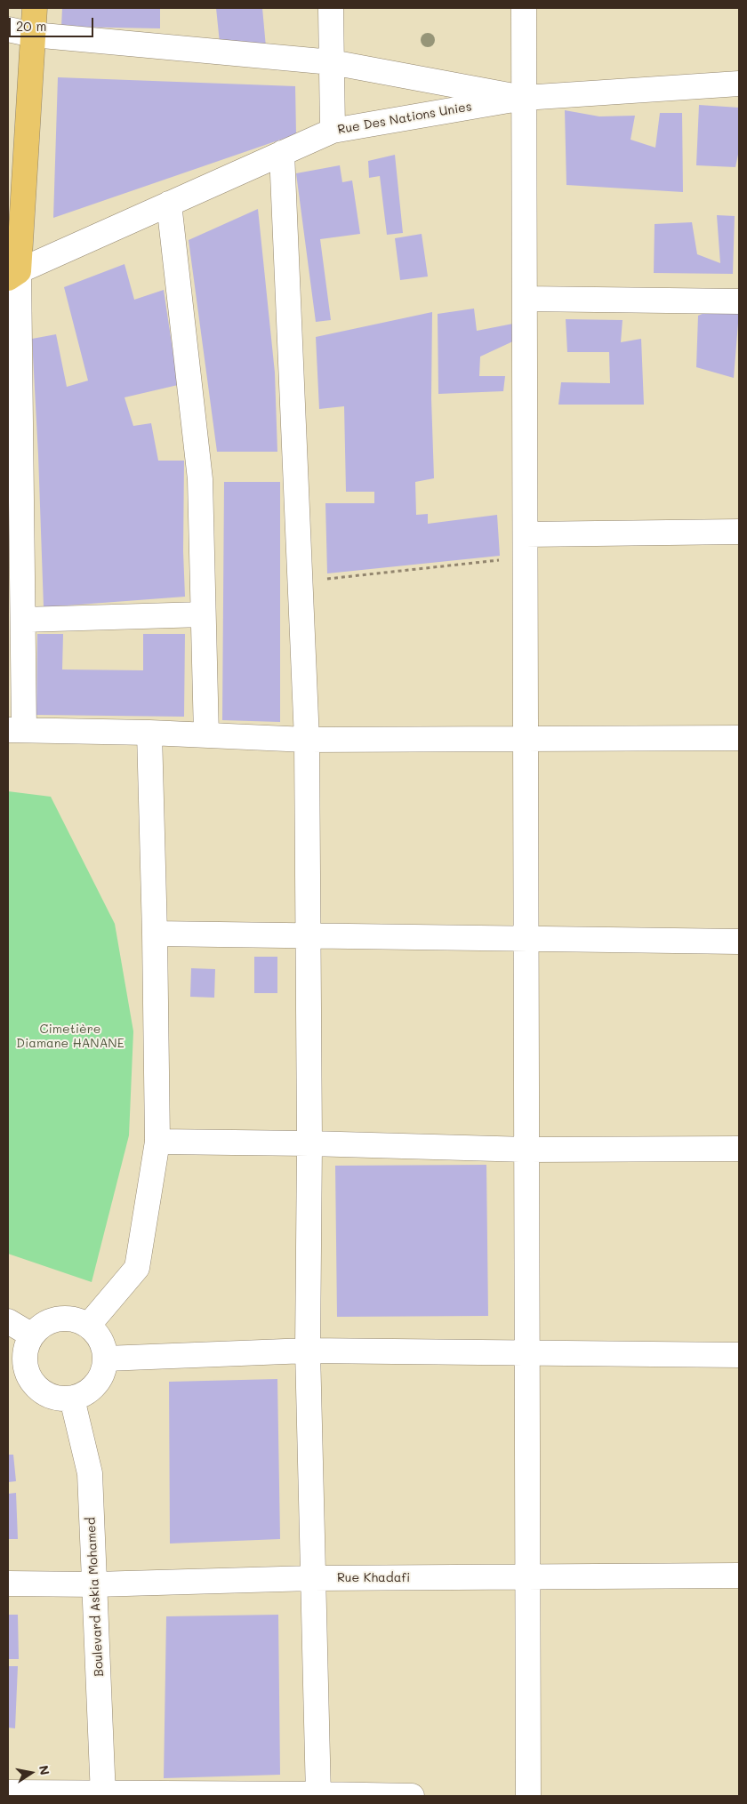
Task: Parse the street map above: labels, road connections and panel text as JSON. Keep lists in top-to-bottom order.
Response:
{
  "streets": {
    "street": ["Rue Des Nations Unies", "Rue Khadafi", "Boulevard Askia Mohamed"]
  },
  "crossings": [
    ["Rue Khadafi", "Boulevard Askia Mohamed"]
  ],
  "parks": ["Cimetière Diamane HANANE"],
  "scale_bar": "20 m",
  "north": "right"
}
